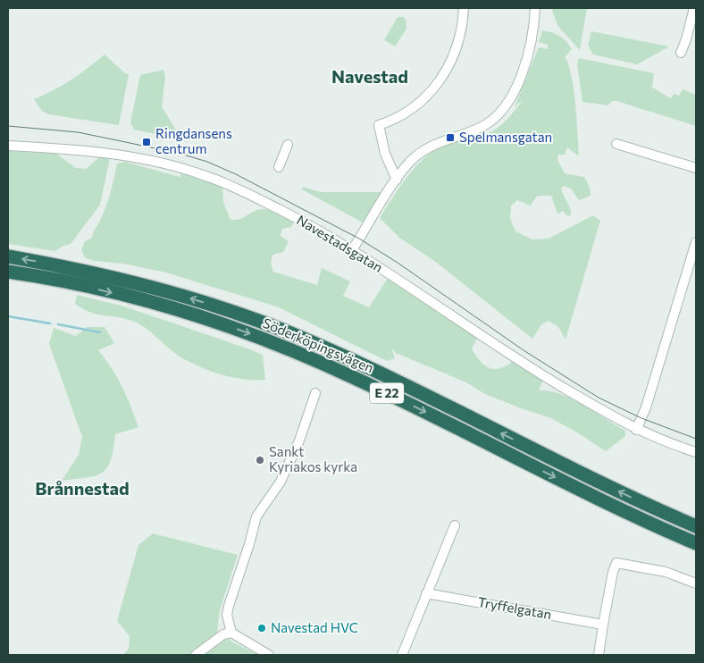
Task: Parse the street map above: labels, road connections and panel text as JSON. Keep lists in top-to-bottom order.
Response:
{
  "streets": {
    "highway": ["Söderköpingsvägen", "E 22"],
    "street": ["Navestadsgatan", "Tryffelgatan"]
  },
  "districts": ["Navestad", "Brånnestad"],
  "places": {
    "transit": ["Spelmansgatan", "Ringdansens centrum"],
    "other": ["Sankt Kyriakos kyrka", "Navestad HVC"]
  }
}
